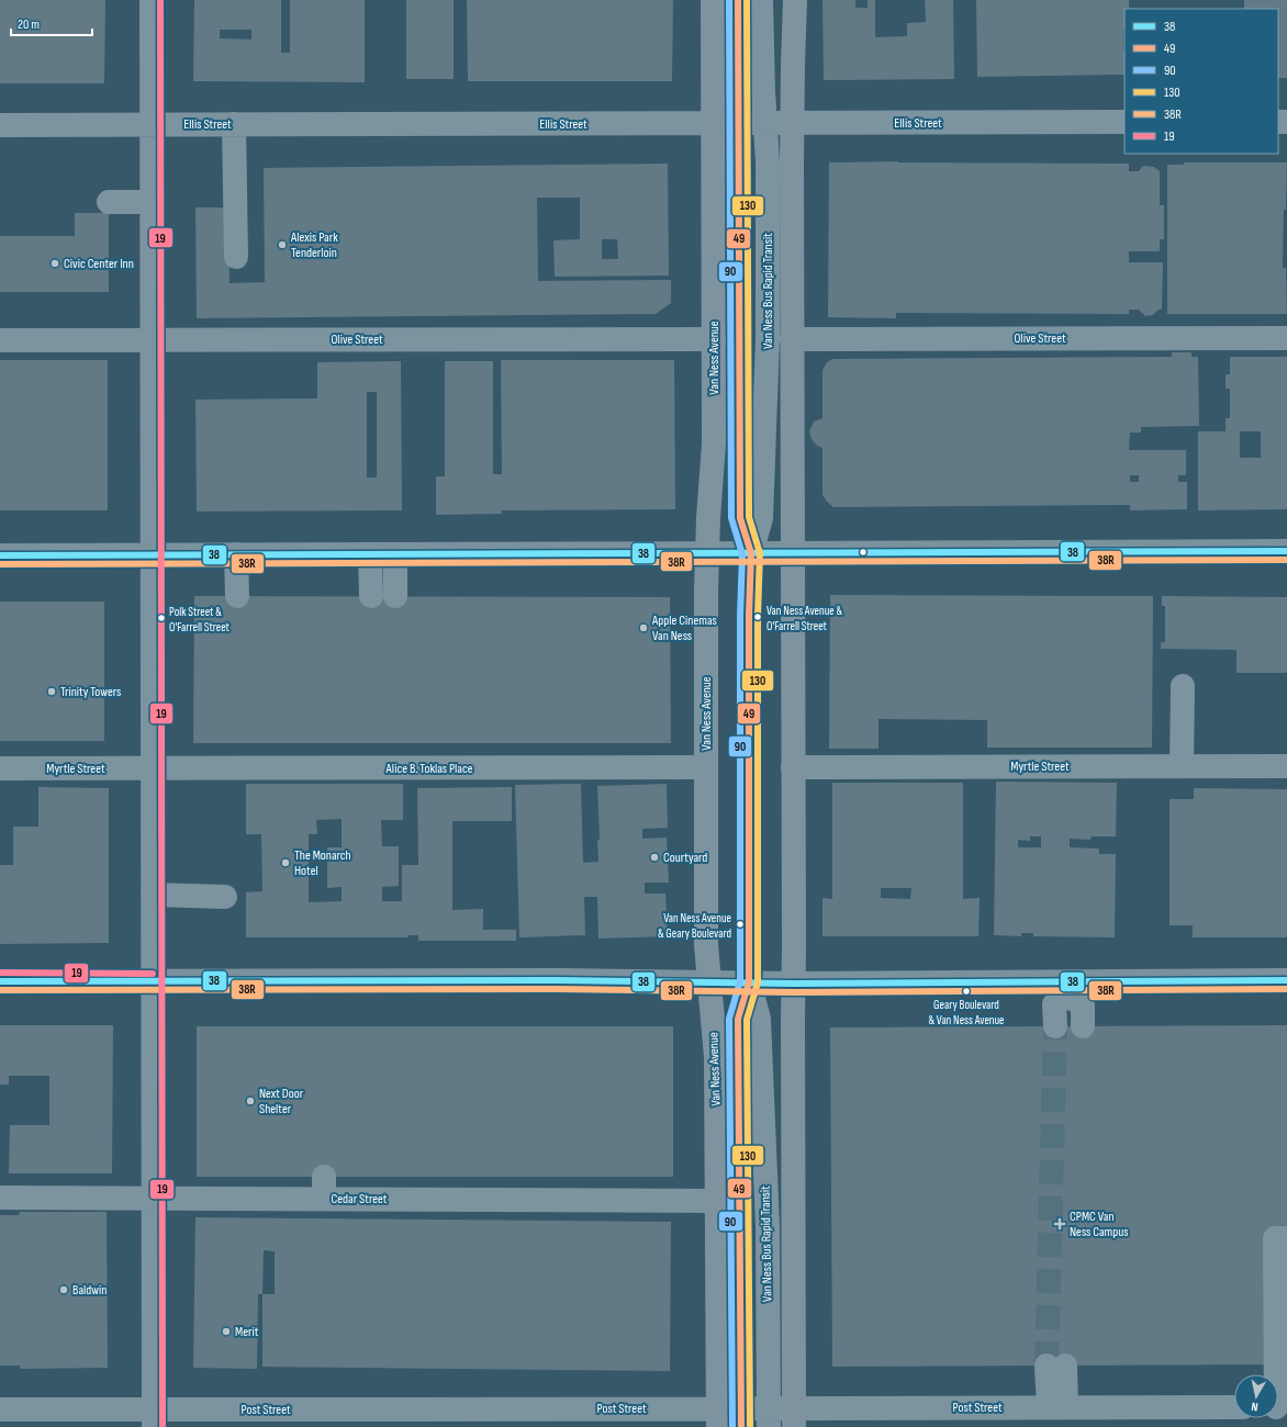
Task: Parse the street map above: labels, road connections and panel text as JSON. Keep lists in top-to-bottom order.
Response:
{
  "streets": {
    "highway": ["Van Ness Avenue"],
    "street": [
      "Ellis Street",
      "Van Ness Bus Rapid Transit",
      "Olive Street",
      "Myrtle Street",
      "Alice B. Toklas Place",
      "Cedar Street",
      "Post Street"
    ]
  },
  "crossings": [
    ["Ellis Street", "Van Ness Bus Rapid Transit"],
    ["Ellis Street", "Van Ness Avenue"],
    ["Van Ness Bus Rapid Transit", "Van Ness Avenue"],
    ["Van Ness Bus Rapid Transit", "Post Street"],
    ["Olive Street", "Van Ness Avenue"],
    ["Van Ness Avenue", "Alice B. Toklas Place"],
    ["Van Ness Avenue", "Cedar Street"],
    ["Van Ness Avenue", "Post Street"],
    ["Myrtle Street", "Alice B. Toklas Place"]
  ],
  "places": {
    "other": [
      "Alexis Park Tenderloin",
      "Civic Center Inn",
      "Van Ness Avenue & O'Farrell Street",
      "Polk Street & O'Farrell Street",
      "Apple Cinemas Van Ness",
      "Trinity Towers",
      "Courtyard",
      "The Monarch Hotel",
      "Van Ness Avenue & Geary Boulevard",
      "Geary Boulevard & Van Ness Avenue",
      "Next Door Shelter",
      "Baldwin",
      "Merit"
    ],
    "health": ["CPMC Van Ness Campus"]
  },
  "lines": [
    "transit line 49",
    "transit line 90",
    "transit line 130",
    "transit line 19",
    "transit line 38",
    "transit line 38R"
  ],
  "legend": [
    "38",
    "49",
    "90",
    "130",
    "38R",
    "19"
  ],
  "scale_bar": "20 m",
  "north": "bottom"
}
